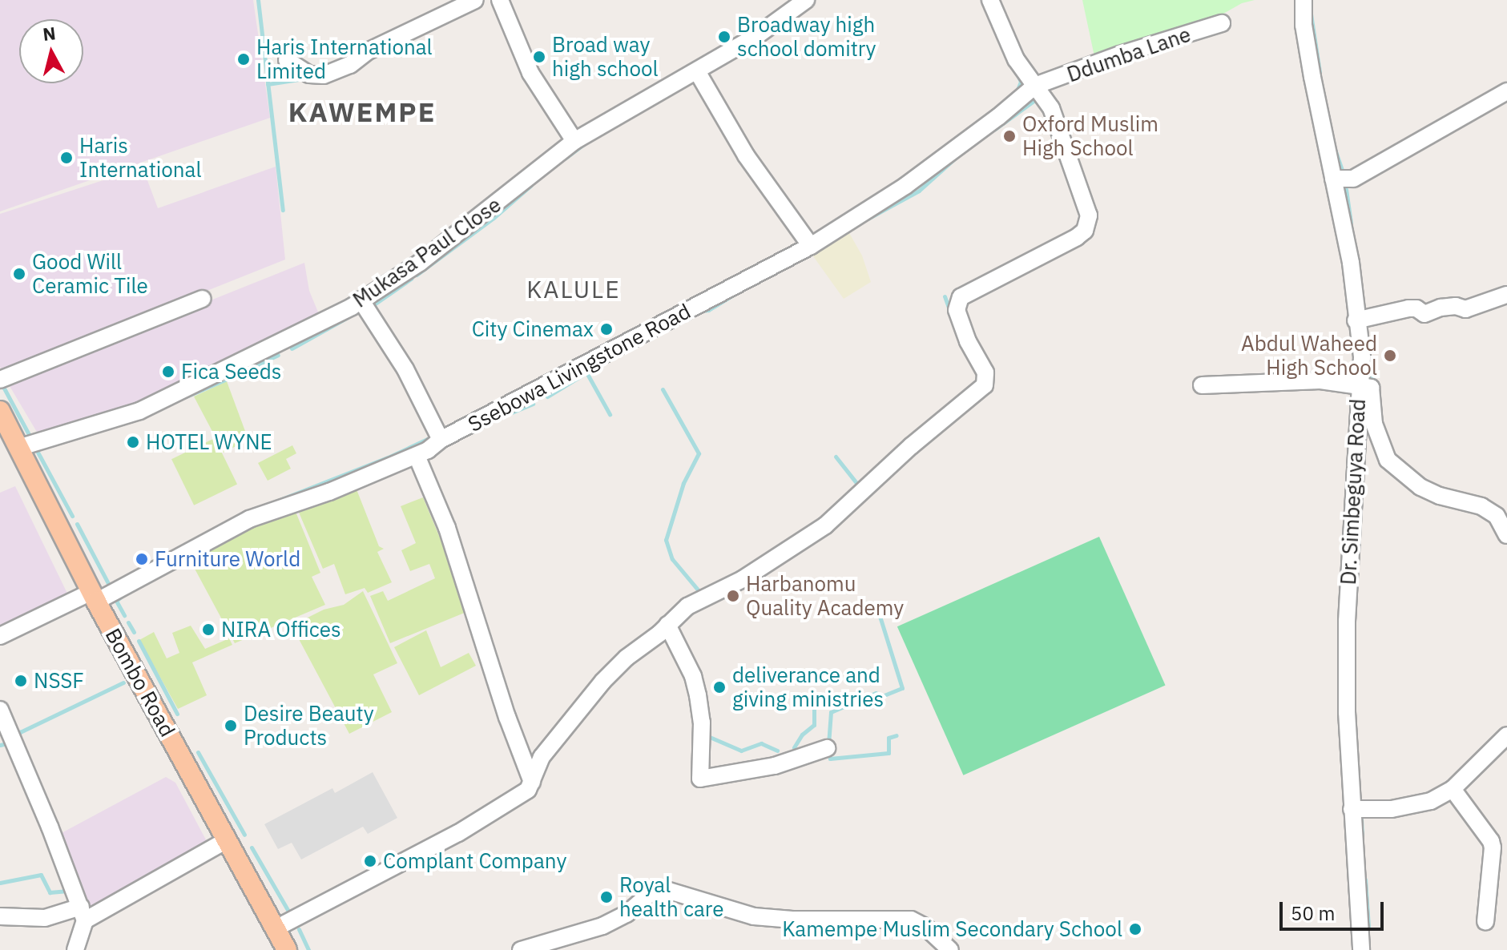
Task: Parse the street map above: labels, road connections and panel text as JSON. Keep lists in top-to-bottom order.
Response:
{
  "streets": {
    "main road": ["Bombo Road"],
    "street": [
      "Ddumba Lane",
      "Mukasa Paul Close",
      "Ssebowa Livingstone Road",
      "Dr. Simbeguya Road"
    ]
  },
  "crossings": [
    ["Ddumba Lane", "Ssebowa Livingstone Road"],
    ["Mukasa Paul Close", "Bombo Road"],
    ["Ssebowa Livingstone Road", "Bombo Road"]
  ],
  "districts": ["KAWEMPE", "KALULE"],
  "places": [
    "Broadway high school domitry",
    "Broad way high school",
    "Haris International Limited",
    "Oxford Muslim High School",
    "Haris International",
    "Good Will Ceramic Tile",
    "City Cinemax",
    "Abdul Waheed High School",
    "Fica Seeds",
    "HOTEL WYNE",
    "Furniture World",
    "Harbanomu Quality Academy",
    "NIRA Offices",
    "NSSF",
    "deliverance and giving ministries",
    "Desire Beauty Products",
    "Complant Company",
    "Royal health care",
    "Kamempe Muslim Secondary School"
  ],
  "scale_bar": "50 m",
  "north": "top"
}
